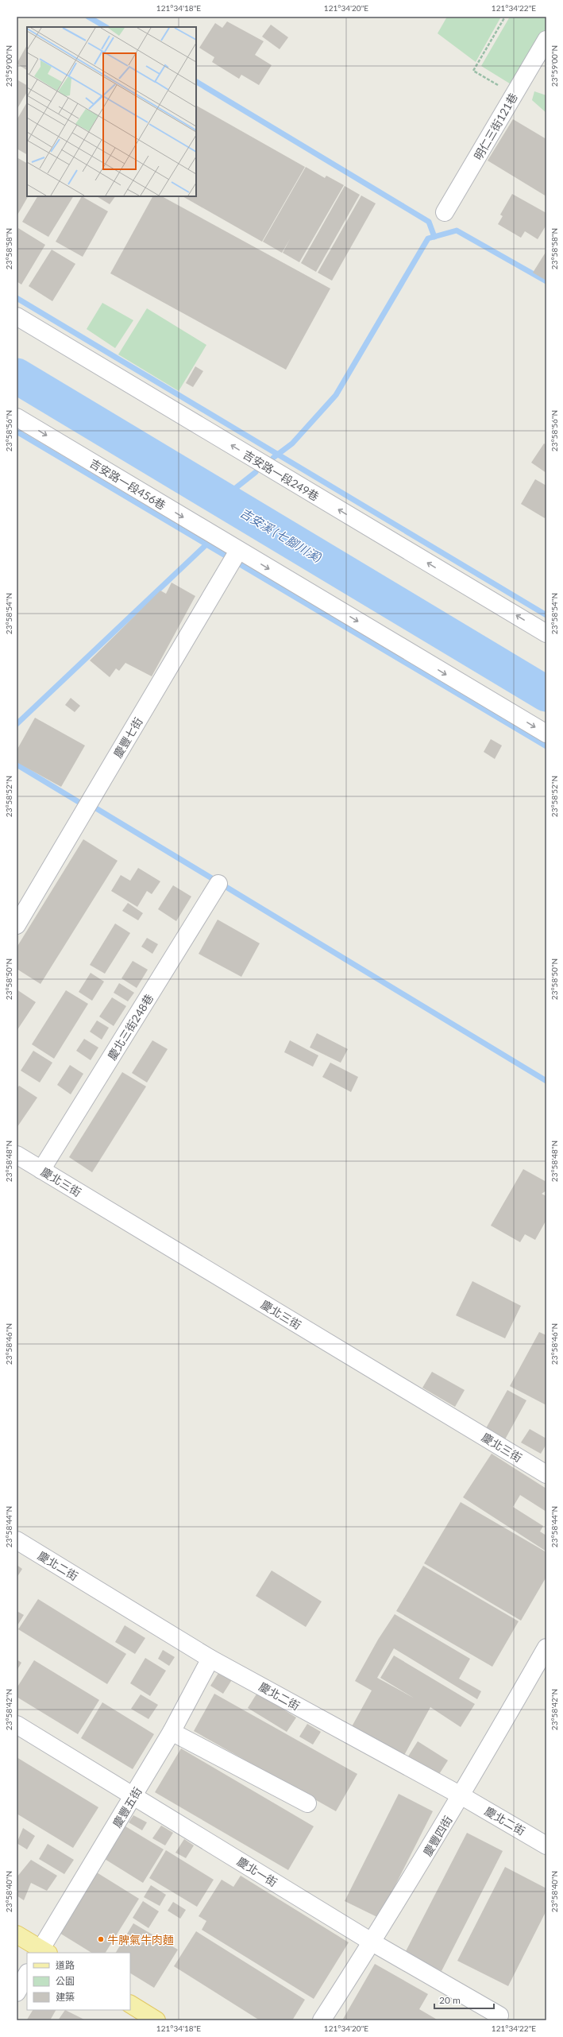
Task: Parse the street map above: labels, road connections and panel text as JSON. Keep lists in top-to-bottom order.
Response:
{
  "streets": {
    "street": [
      "明仁三街121巷",
      "吉安路一段249巷",
      "吉安路一段456巷",
      "慶豐七街",
      "慶北三街248巷",
      "慶北三街",
      "慶北二街",
      "慶豐五街",
      "慶豐四街",
      "慶北一街"
    ]
  },
  "crossings": [
    ["吉安路一段456巷", "慶豐七街"],
    ["慶北三街248巷", "慶北三街"],
    ["慶北二街", "慶豐五街"],
    ["慶北二街", "慶豐四街"],
    ["慶豐五街", "慶北一街"],
    ["慶豐四街", "慶北一街"]
  ],
  "one_way": ["吉安路一段249巷", "吉安路一段456巷"],
  "water": ["吉安溪 (七腳川溪)"],
  "places": ["牛脾氣牛肉麵"],
  "legend": ["道路", "公園", "建築"],
  "scale_bar": "20 m",
  "coordinates": [
    "121°34'18\"E",
    "121°34'20\"E",
    "121°34'22\"E",
    "23°59'00\"N",
    "23°58'58\"N",
    "23°58'56\"N",
    "23°58'54\"N",
    "23°58'52\"N",
    "23°58'50\"N",
    "23°58'48\"N",
    "23°58'46\"N",
    "23°58'44\"N",
    "23°58'42\"N",
    "23°58'40\"N"
  ]
}
